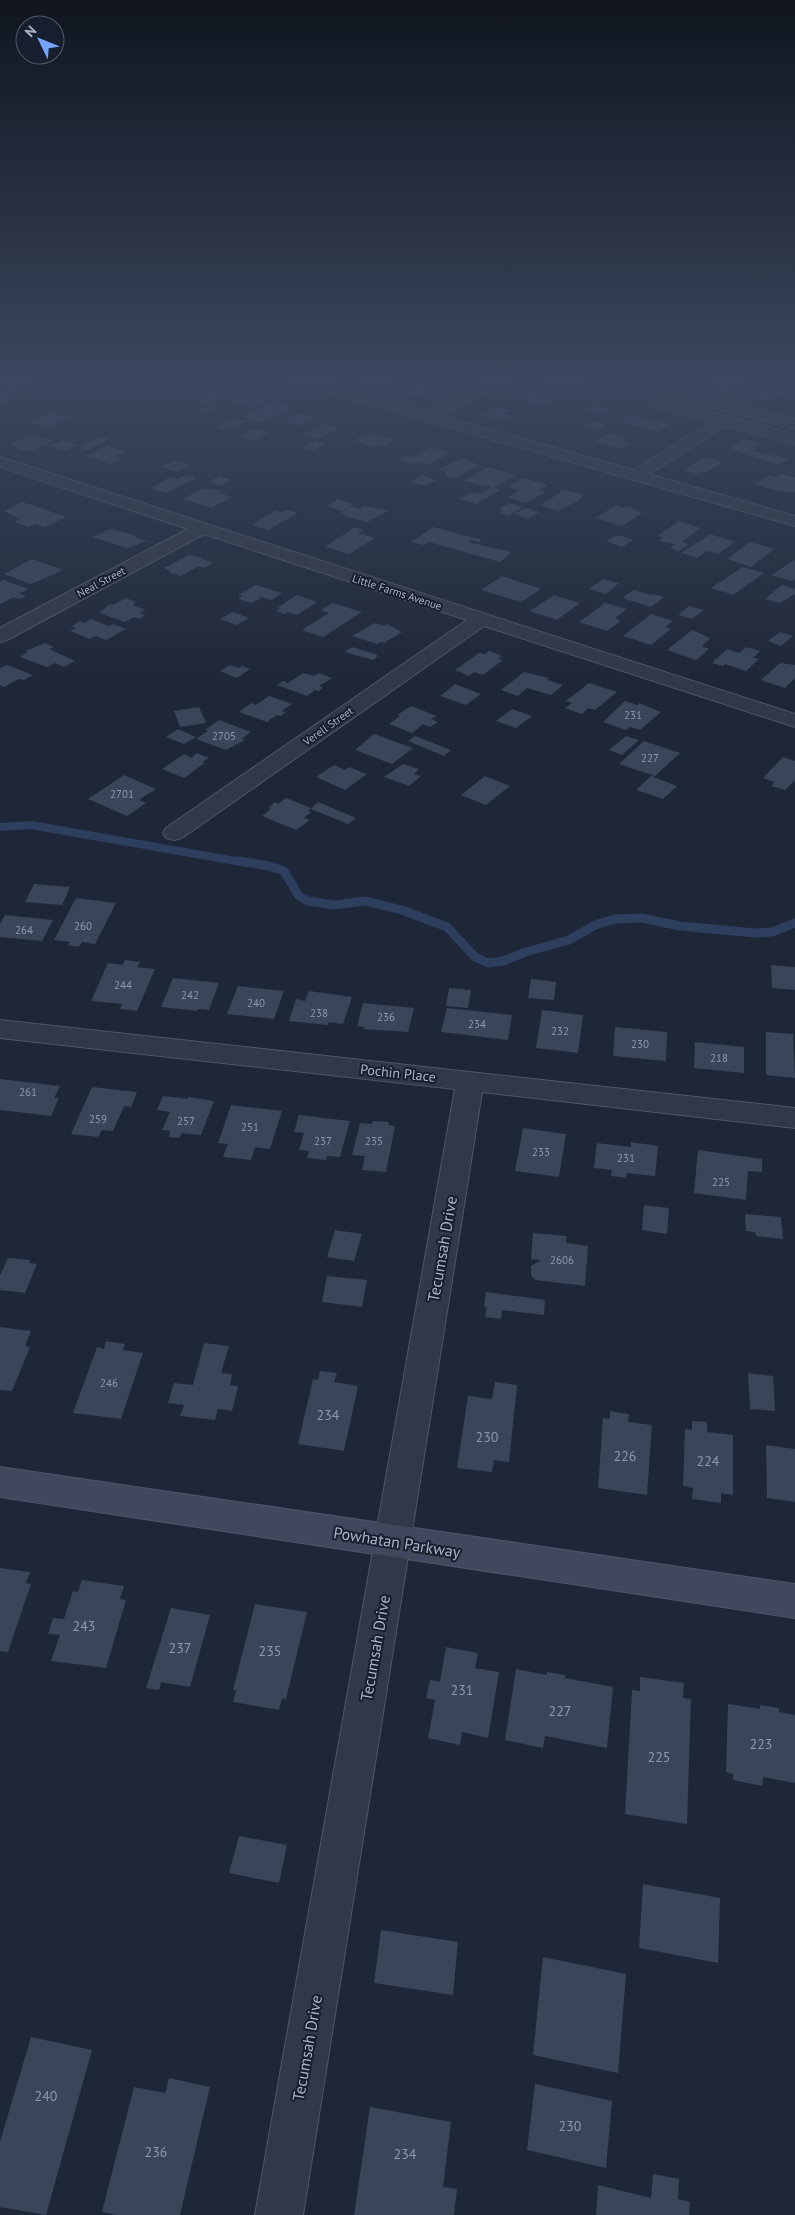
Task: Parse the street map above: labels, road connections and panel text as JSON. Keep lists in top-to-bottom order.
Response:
{
  "streets": {
    "main road": ["Powhatan Parkway"],
    "street": [
      "Neal Street",
      "Little Farms Avenue",
      "Verell Street",
      "Pochin Place",
      "Tecumsah Drive"
    ]
  },
  "crossings": [
    ["Neal Street", "Little Farms Avenue"],
    ["Little Farms Avenue", "Verell Street"],
    ["Pochin Place", "Tecumsah Drive"],
    ["Tecumsah Drive", "Powhatan Parkway"]
  ],
  "house_numbers": [
    "231",
    "2705",
    "227",
    "2701",
    "260",
    "264",
    "244",
    "242",
    "240",
    "238",
    "236",
    "234",
    "232",
    "230",
    "218",
    "261",
    "259",
    "257",
    "251",
    "237",
    "235",
    "233",
    "231",
    "225",
    "2606",
    "246",
    "234",
    "230",
    "226",
    "224",
    "243",
    "237",
    "235",
    "231",
    "227",
    "223",
    "225",
    "240",
    "230",
    "236",
    "234"
  ],
  "north": "top left"
}
